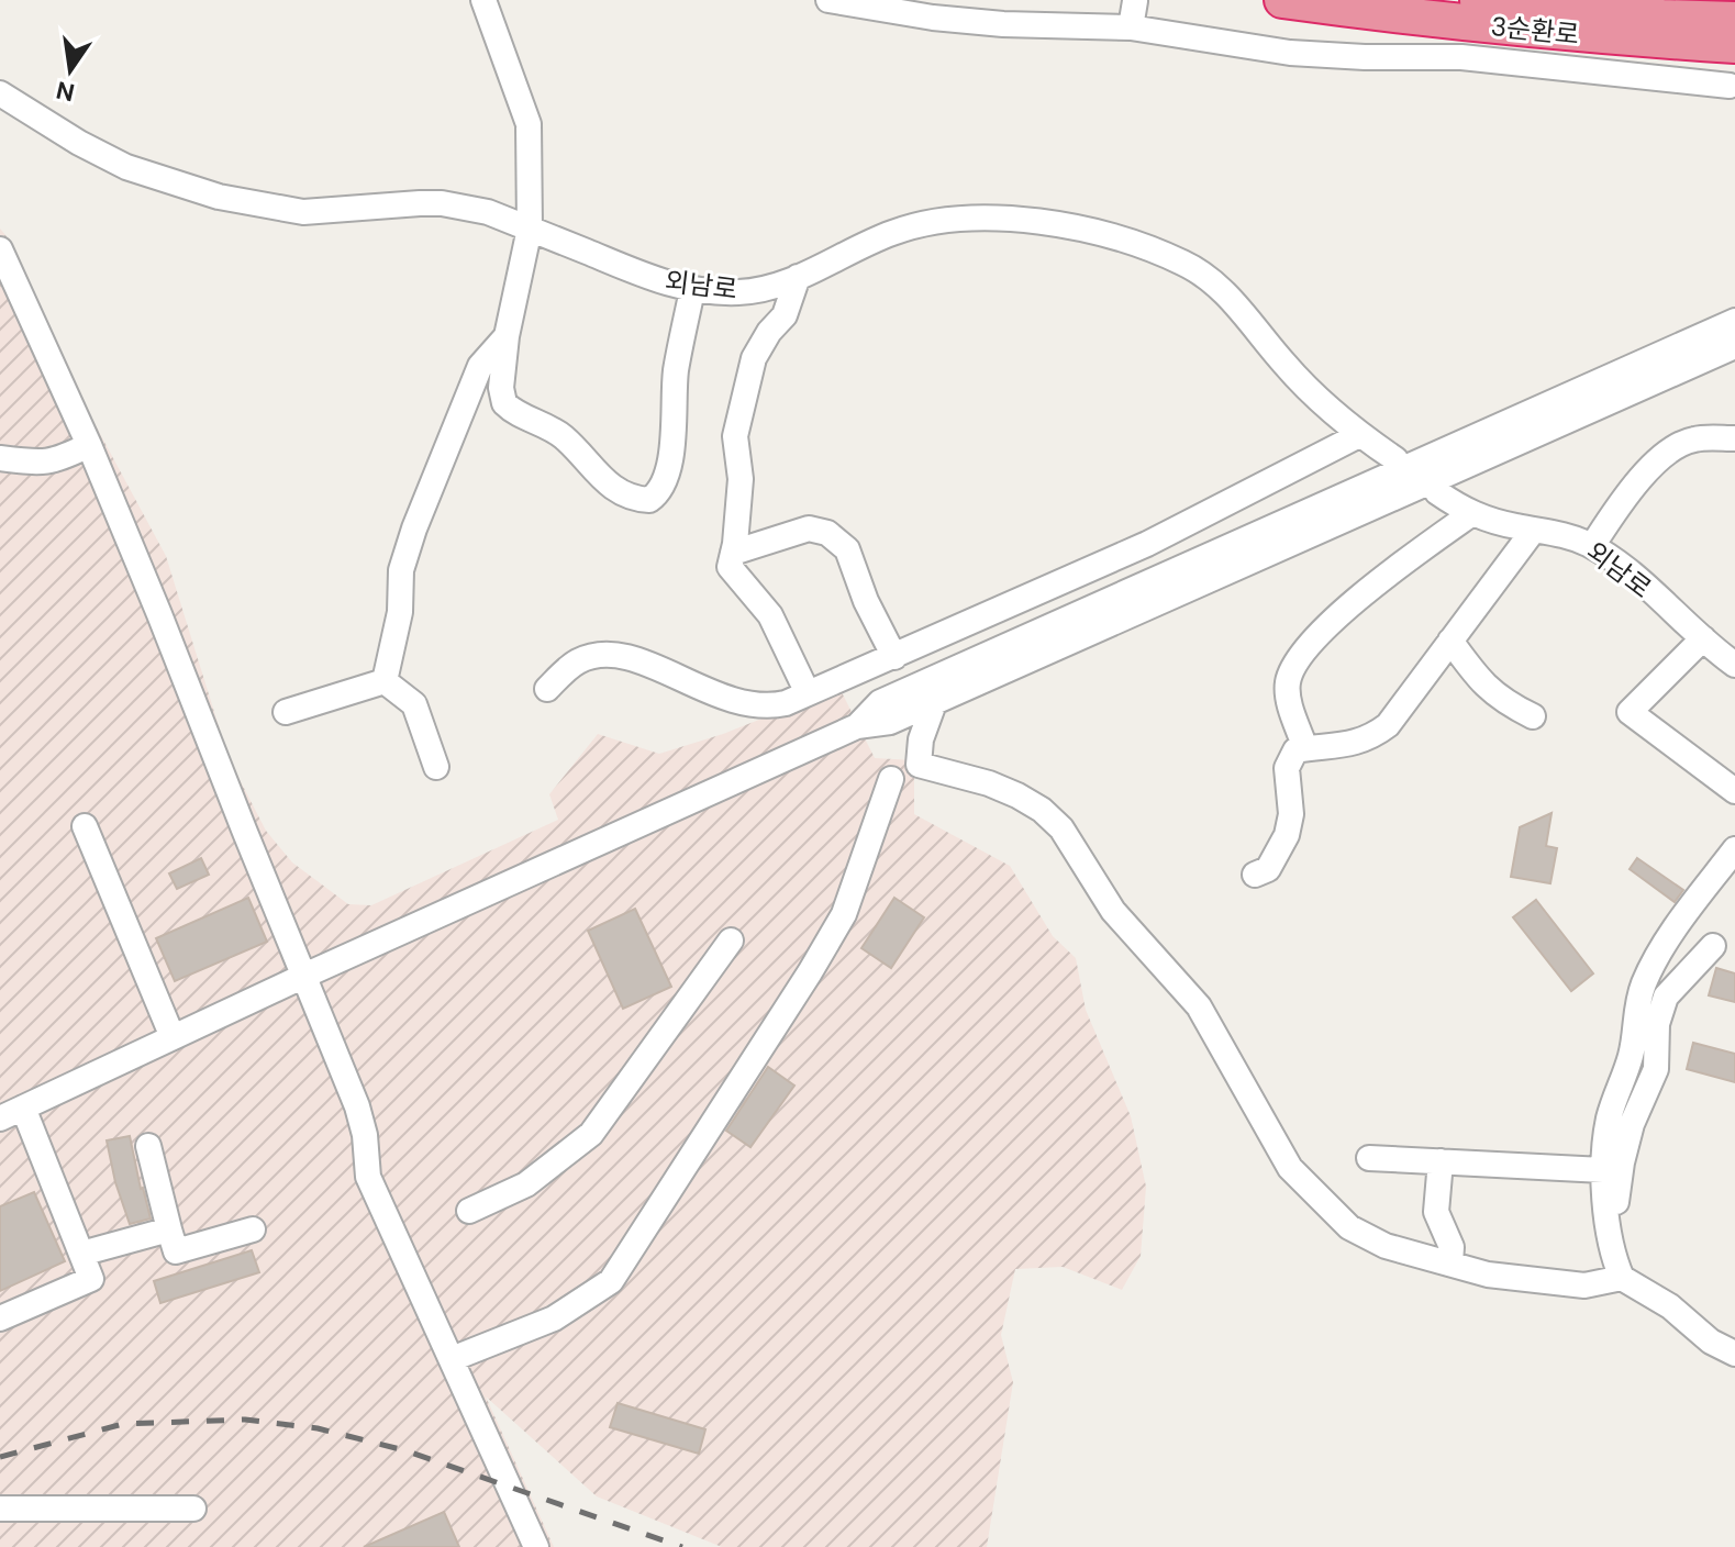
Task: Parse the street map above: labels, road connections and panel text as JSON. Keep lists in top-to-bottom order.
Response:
{
  "streets": {
    "highway": ["3순환로"],
    "street": ["외남로"]
  },
  "north": "bottom"
}
